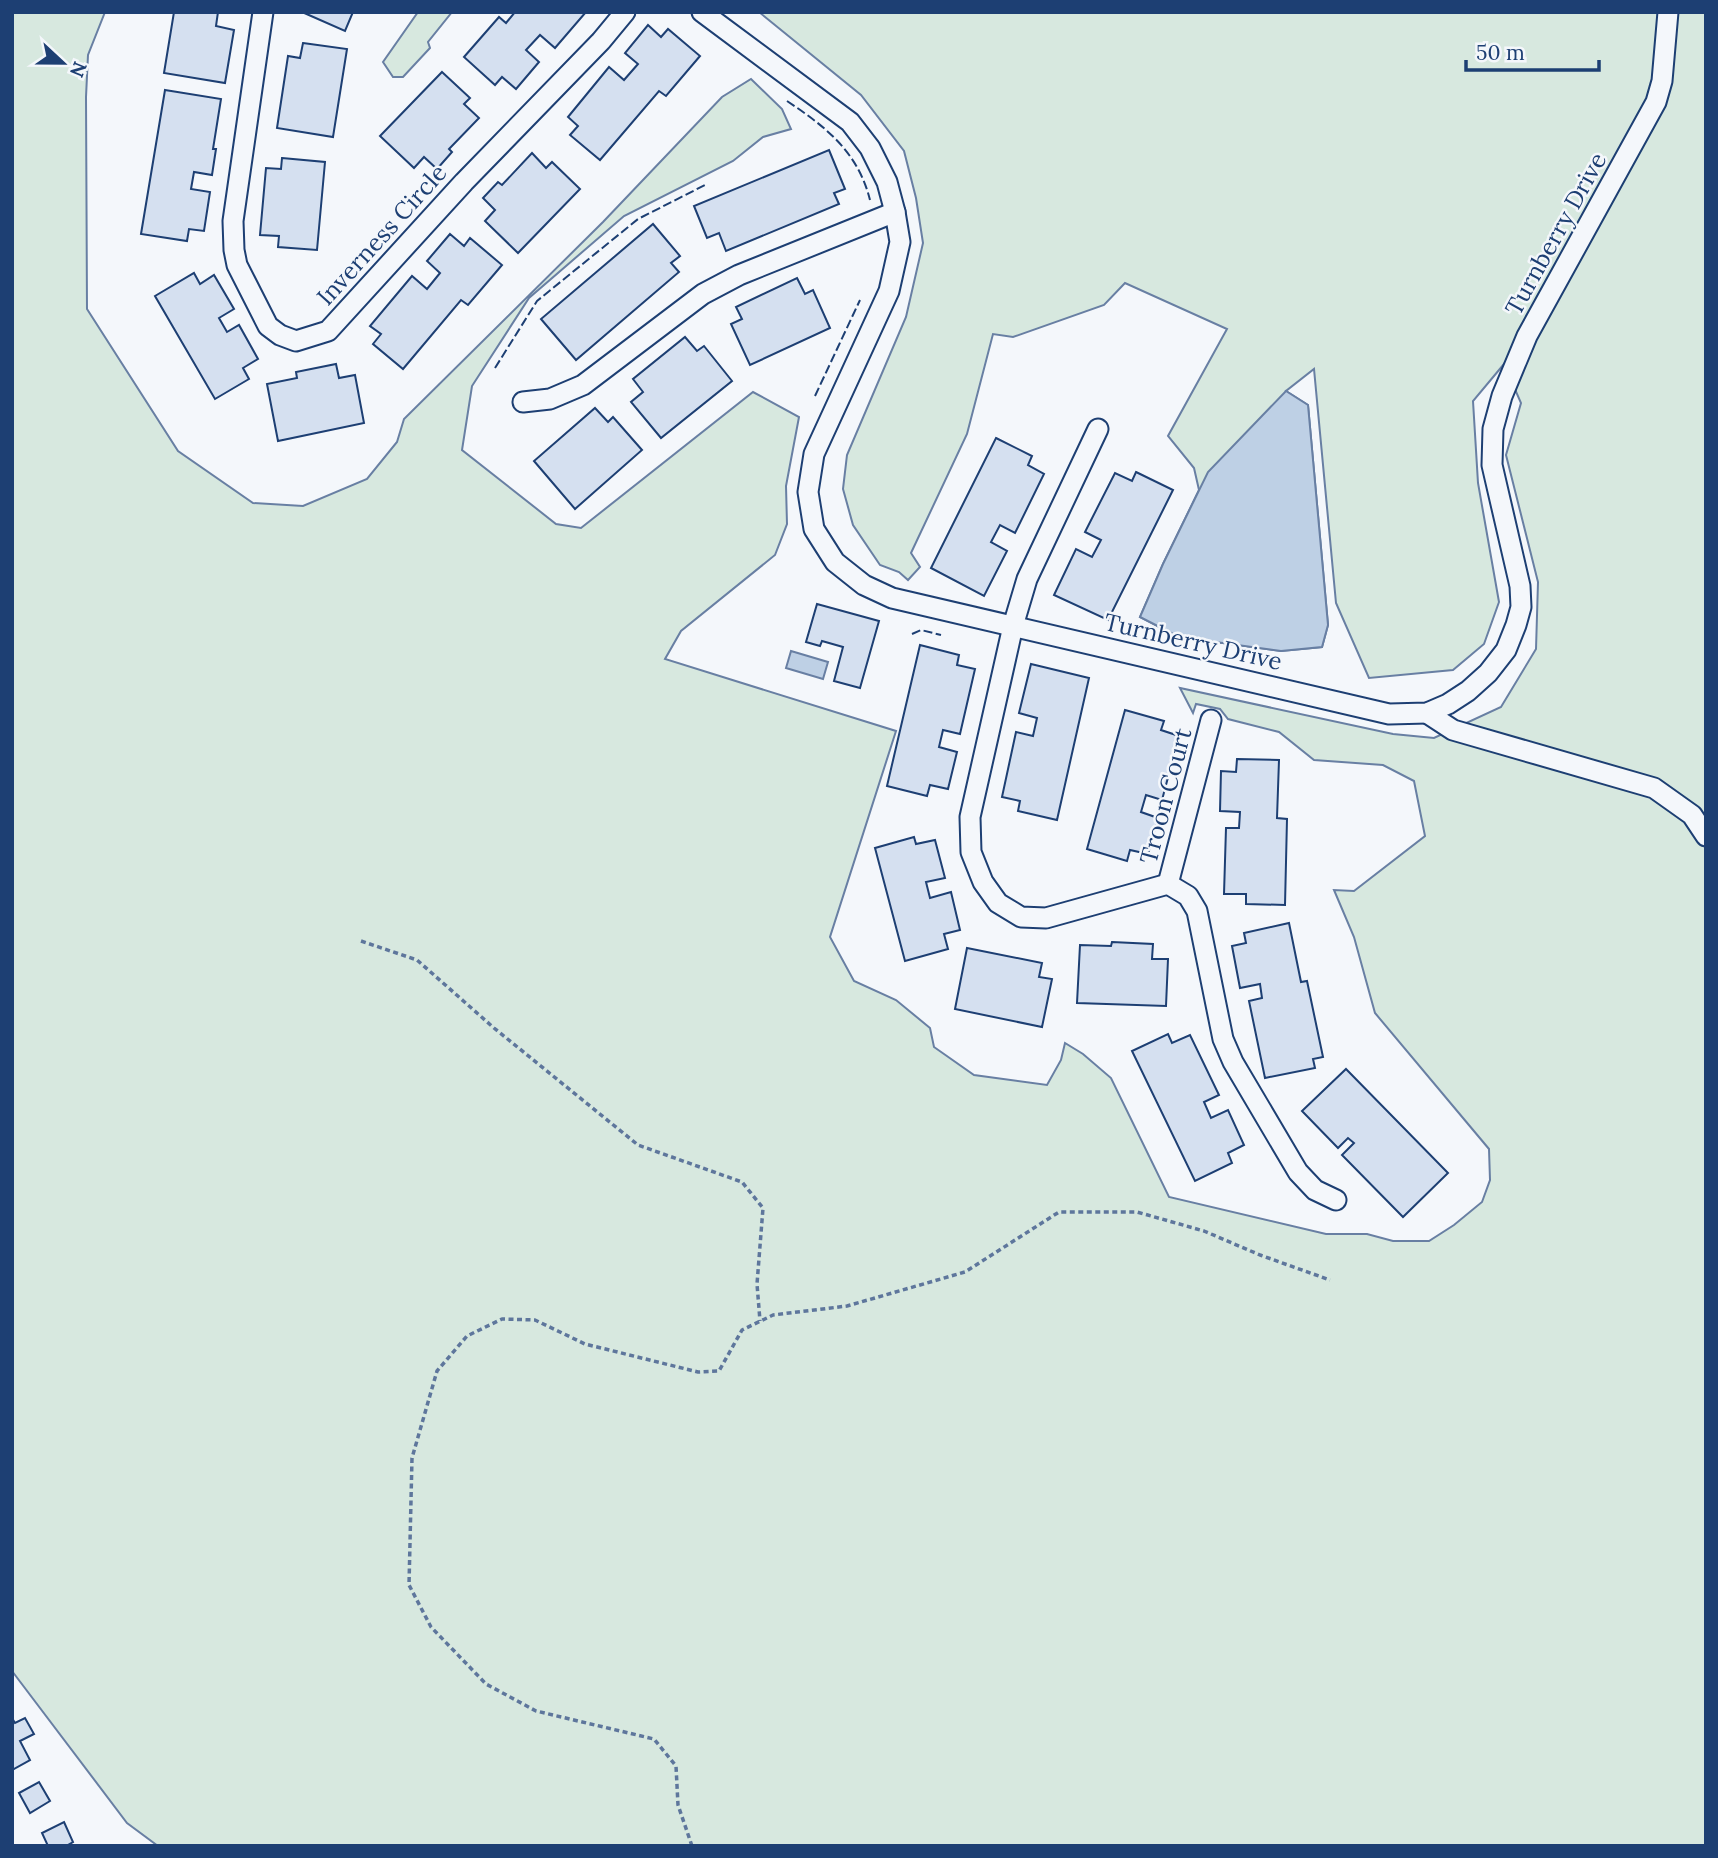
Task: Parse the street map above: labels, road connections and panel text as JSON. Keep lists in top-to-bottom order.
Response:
{
  "streets": {
    "street": ["Turnberry Drive", "Inverness Circle", "Troon Court"]
  },
  "scale_bar": "50 m",
  "north": "right"
}
